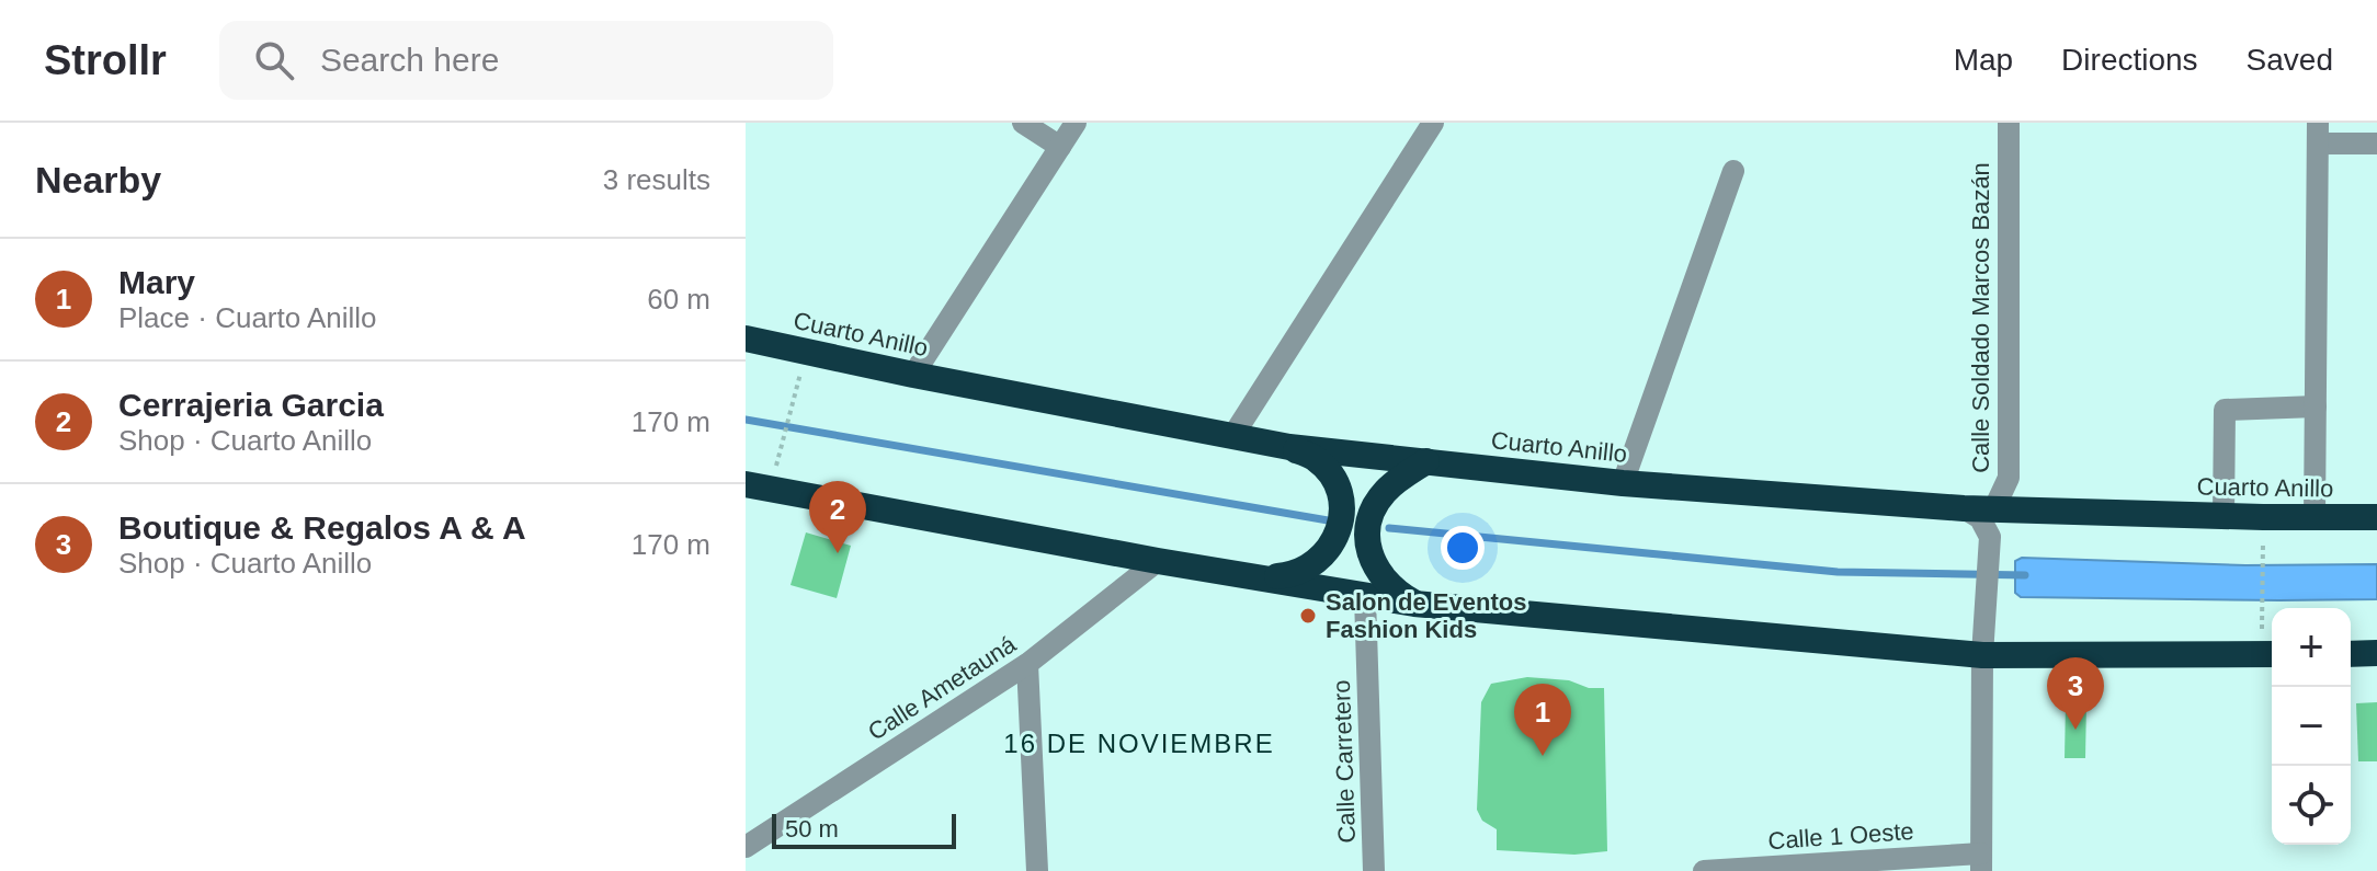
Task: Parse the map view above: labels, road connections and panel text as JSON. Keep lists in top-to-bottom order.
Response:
{
  "streets": {
    "highway": ["Cuarto Anillo"],
    "street": [
      "Calle Soldado Marcos Bazán",
      "Calle Ametauná",
      "Calle Carretero",
      "Calle 1 Oeste"
    ]
  },
  "crossings": [
    ["Calle Soldado Marcos Bazán", "Cuarto Anillo"],
    ["Calle Soldado Marcos Bazán", "Calle 1 Oeste"]
  ],
  "districts": ["16 DE NOVIEMBRE"],
  "places": ["Salon de Eventos Fashion Kids"],
  "scale_bar": "50 m",
  "page": {
    "header": "Strollr",
    "search": "Search here",
    "nav": ["Map", "Directions", "Saved"],
    "heading": ["Nearby", "3 results"],
    "list": [
      {
        "mark": "1",
        "name": "Mary",
        "note": "Place · Cuarto Anillo",
        "value": "60 m"
      },
      {
        "mark": "2",
        "name": "Cerrajeria Garcia",
        "note": "Shop · Cuarto Anillo",
        "value": "170 m"
      },
      {
        "mark": "3",
        "name": "Boutique & Regalos A & A",
        "note": "Shop · Cuarto Anillo",
        "value": "170 m"
      }
    ],
    "pins": ["2", "3", "1"],
    "map_buttons": ["+", "−"],
    "scale": "50 m"
  }
}
